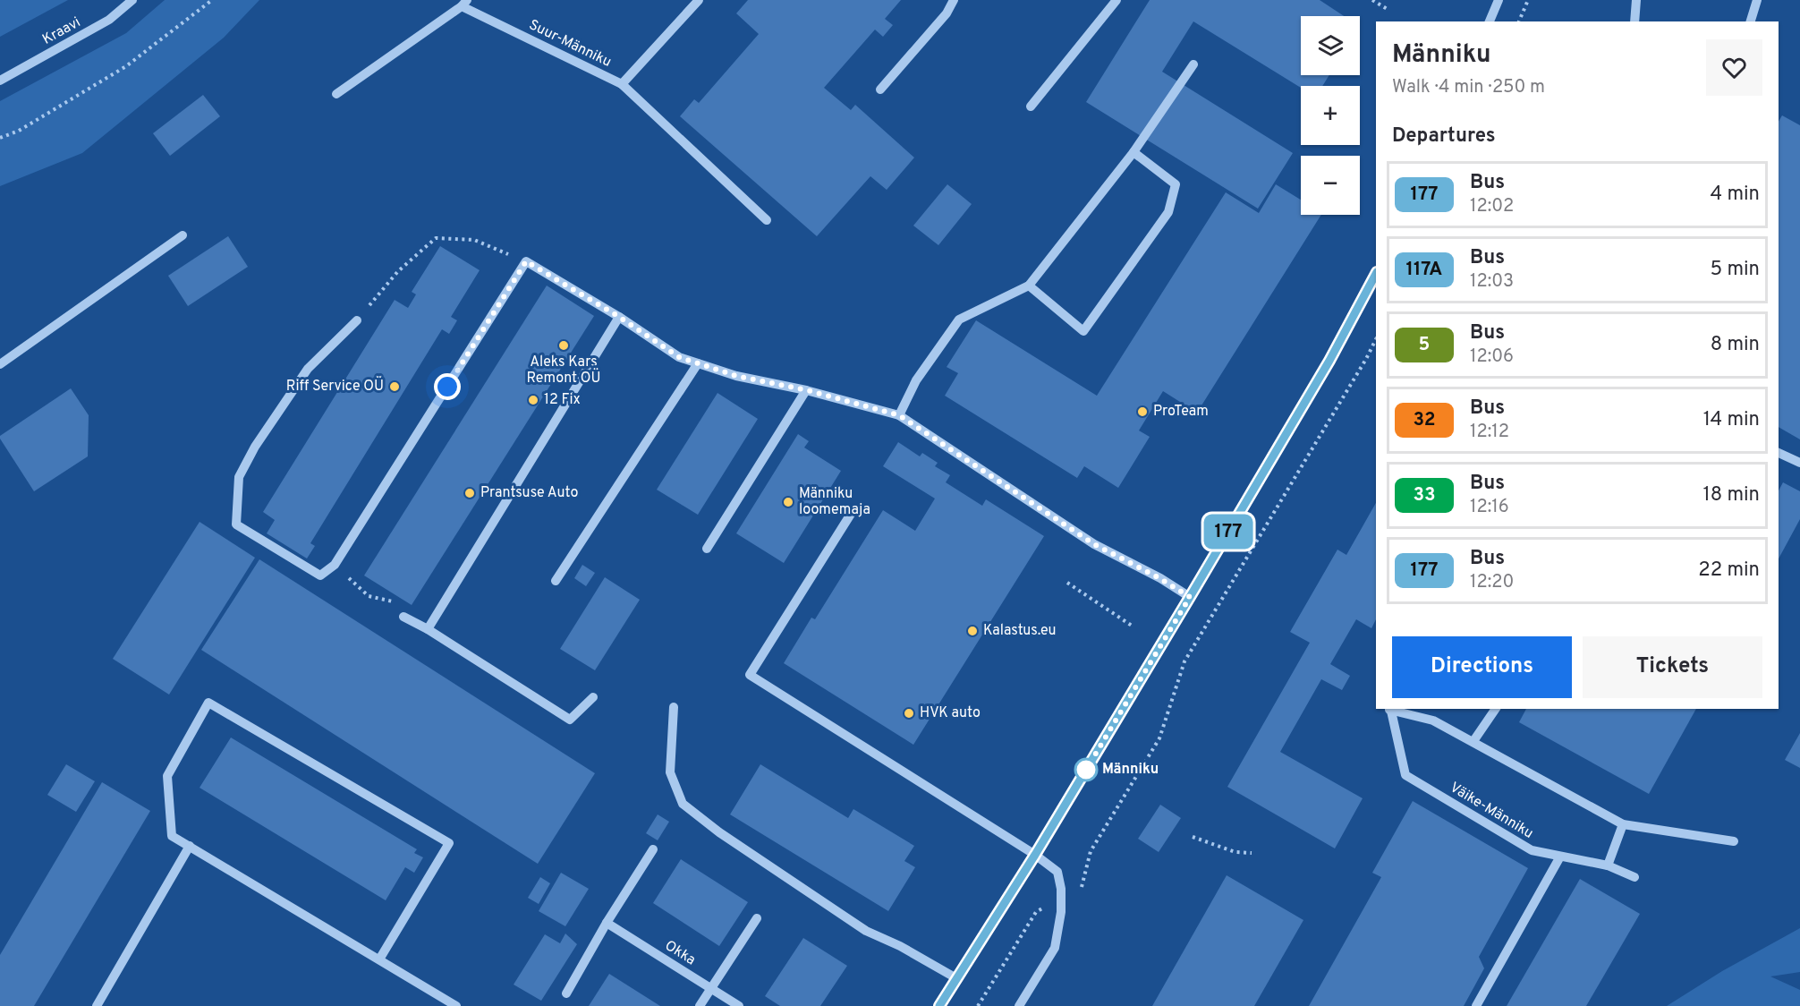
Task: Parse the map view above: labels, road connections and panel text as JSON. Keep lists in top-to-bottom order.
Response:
{
  "streets": {
    "street": [
      "Kraavi",
      "Suur-Männiku",
      "Väike-Männiku",
      "Okka"
    ]
  },
  "places": [
    "Aleks Kars Remont OÜ",
    "Riff Service OÜ",
    "12 Fix",
    "ProTeam",
    "Prantsuse Auto",
    "Männiku loomemaja",
    "Kalastus.eu",
    "HVK auto",
    "Männiku"
  ],
  "lines": ["bus line 177"],
  "page": {
    "on_map": "177",
    "map_buttons": ["+", "−"],
    "heading": [
      ["Männiku", "Walk · 4 min · 250 m"],
      "Departures"
    ],
    "list": [
      {
        "mark": "177",
        "name": "Bus",
        "note": "12:02",
        "value": "4 min"
      },
      {
        "mark": "117A",
        "name": "Bus",
        "note": "12:03",
        "value": "5 min"
      },
      {
        "mark": "5",
        "name": "Bus",
        "note": "12:06",
        "value": "8 min"
      },
      {
        "mark": "32",
        "name": "Bus",
        "note": "12:12",
        "value": "14 min"
      },
      {
        "mark": "33",
        "name": "Bus",
        "note": "12:16",
        "value": "18 min"
      },
      {
        "mark": "177",
        "name": "Bus",
        "note": "12:20",
        "value": "22 min"
      }
    ],
    "buttons": ["Directions", "Tickets"]
  }
}
